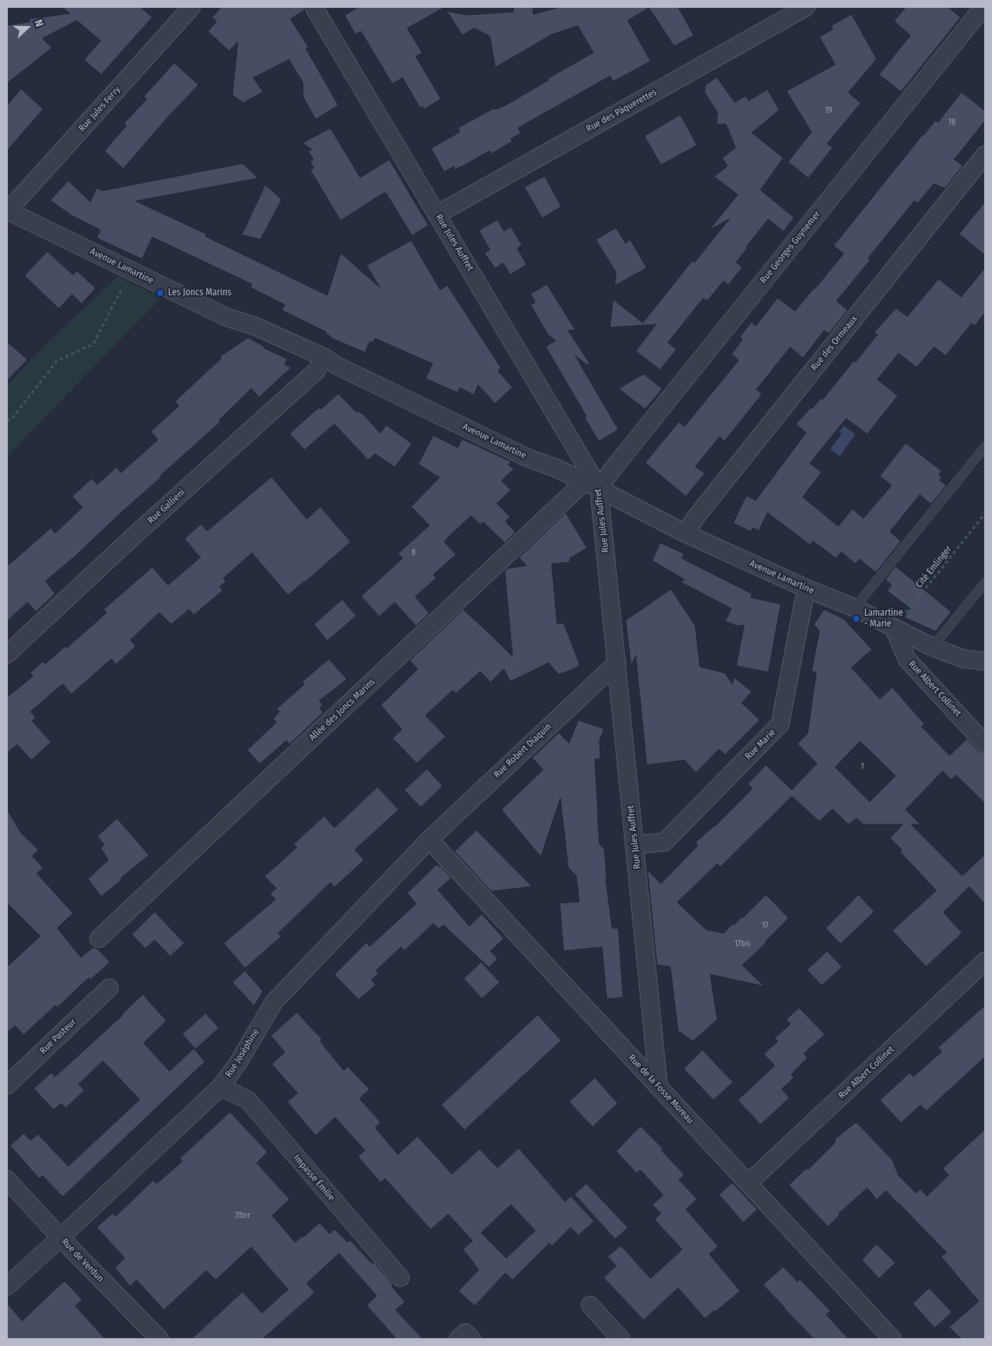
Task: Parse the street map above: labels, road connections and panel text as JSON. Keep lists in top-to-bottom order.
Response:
{
  "streets": {
    "street": [
      "Rue Jules Ferry",
      "Rue des Pâquerettes",
      "Rue Jules Auffret",
      "Rue Georges Guynemer",
      "Avenue Lamartine",
      "Rue des Ormeaux",
      "Rue Gallieni",
      "Rue Albert Collinet",
      "Allée des Joncs Marins",
      "Rue Marie",
      "Rue Robert Diaquin",
      "Rue Pasteur",
      "Rue Joséphine",
      "Rue de la Fosse Moreau",
      "Impasse Émilie",
      "Rue de Verdun"
    ],
    "path": ["Cité Emlinger"]
  },
  "crossings": [
    ["Rue Jules Ferry", "Avenue Lamartine"],
    ["Rue des Pâquerettes", "Rue Jules Auffret"],
    ["Rue Jules Auffret", "Rue Georges Guynemer"],
    ["Rue Jules Auffret", "Avenue Lamartine"],
    ["Rue Jules Auffret", "Allée des Joncs Marins"],
    ["Rue Jules Auffret", "Rue Marie"],
    ["Rue Jules Auffret", "Rue Robert Diaquin"],
    ["Rue Jules Auffret", "Rue de la Fosse Moreau"],
    ["Rue Georges Guynemer", "Avenue Lamartine"],
    ["Rue Georges Guynemer", "Allée des Joncs Marins"],
    ["Avenue Lamartine", "Rue des Ormeaux"],
    ["Avenue Lamartine", "Rue Gallieni"],
    ["Avenue Lamartine", "Cité Emlinger"],
    ["Avenue Lamartine", "Rue Albert Collinet"],
    ["Avenue Lamartine", "Allée des Joncs Marins"],
    ["Avenue Lamartine", "Rue Marie"],
    ["Cité Emlinger", "Rue Albert Collinet"],
    ["Rue Albert Collinet", "Rue de la Fosse Moreau"],
    ["Rue Robert Diaquin", "Rue Joséphine"],
    ["Rue Robert Diaquin", "Rue de la Fosse Moreau"],
    ["Rue Joséphine", "Rue de la Fosse Moreau"],
    ["Rue Joséphine", "Impasse Émilie"],
    ["Rue Joséphine", "Rue de Verdun"]
  ],
  "places": ["Les Joncs Marins", "Lamartine - Marie"],
  "house_numbers": [
    "19",
    "18",
    "8",
    "7",
    "17",
    "17bis",
    "31ter"
  ],
  "north": "right"
}
